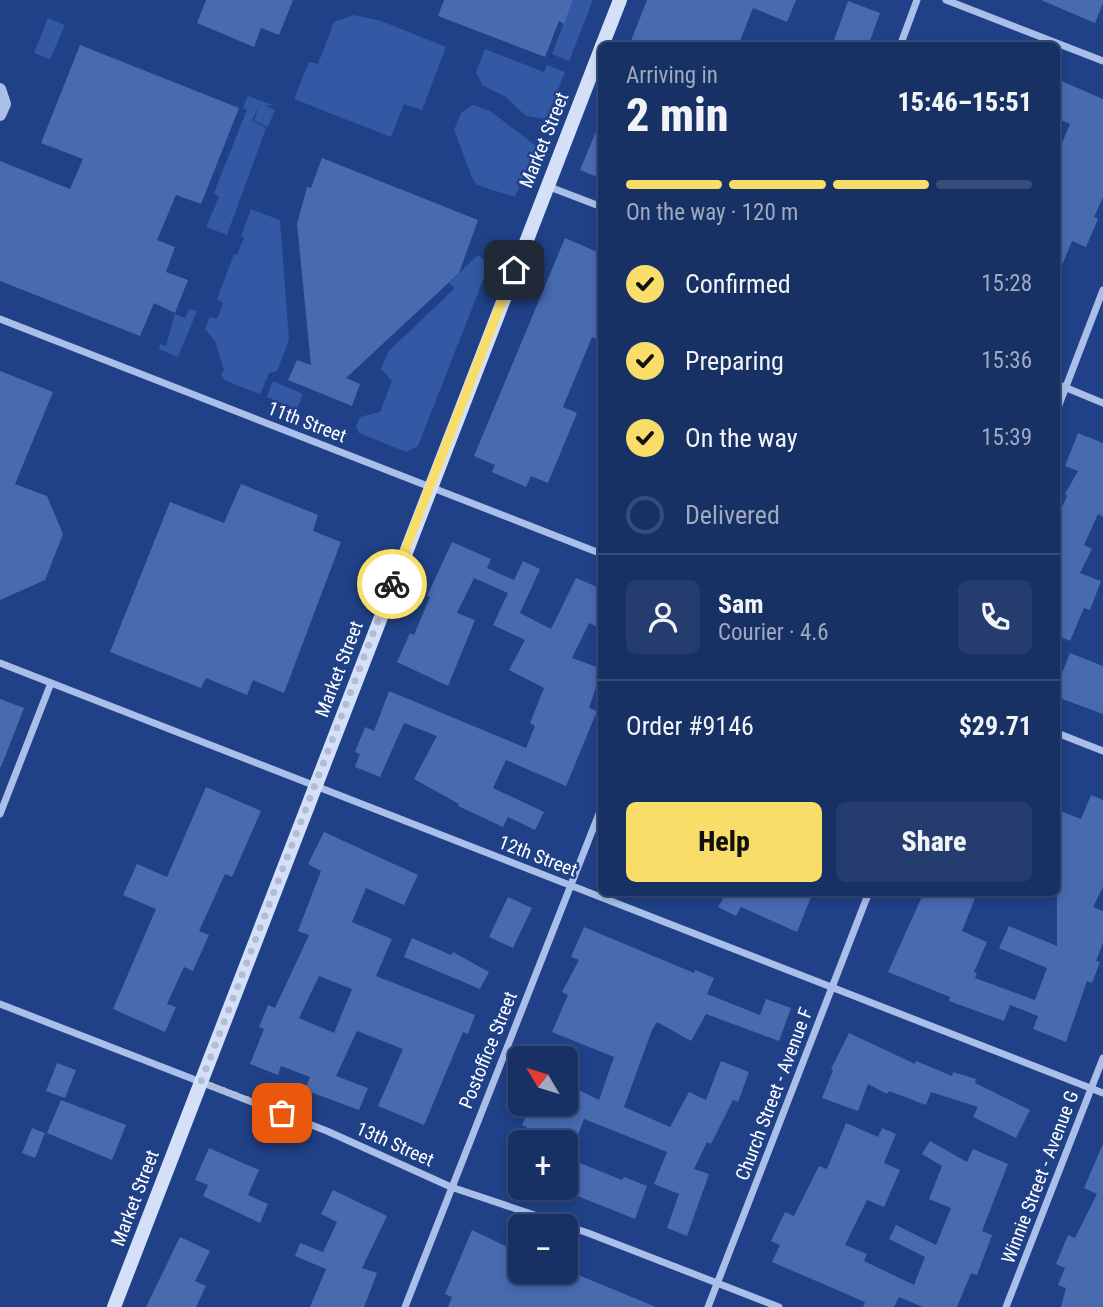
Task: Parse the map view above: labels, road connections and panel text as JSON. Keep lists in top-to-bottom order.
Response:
{
  "streets": {
    "main road": ["Market Street"],
    "street": [
      "11th Street",
      "12th Street",
      "Postoffice Street",
      "Church Street - Avenue F",
      "13th Street",
      "Winnie Street - Avenue G"
    ]
  },
  "crossings": [
    ["Market Street", "11th Street"],
    ["Market Street", "12th Street"],
    ["Market Street", "13th Street"],
    ["12th Street", "Postoffice Street"],
    ["12th Street", "Church Street - Avenue F"],
    ["12th Street", "Winnie Street - Avenue G"],
    ["Postoffice Street", "13th Street"],
    ["Church Street - Avenue F", "13th Street"]
  ],
  "north": "top left",
  "page": {
    "heading": ["2 min", "Arriving in", "15:46–15:51"],
    "panel": [
      "Sam",
      "Courier · 4.6",
      "Order #9146",
      "$29.71"
    ],
    "bar": "On the way · 120 m",
    "list": [
      ["Confirmed", "15:28"],
      ["Preparing", "15:36"],
      ["On the way", "15:39"],
      "Delivered"
    ],
    "buttons": ["Help", "Share"],
    "map_buttons": ["+", "−"]
  }
}
